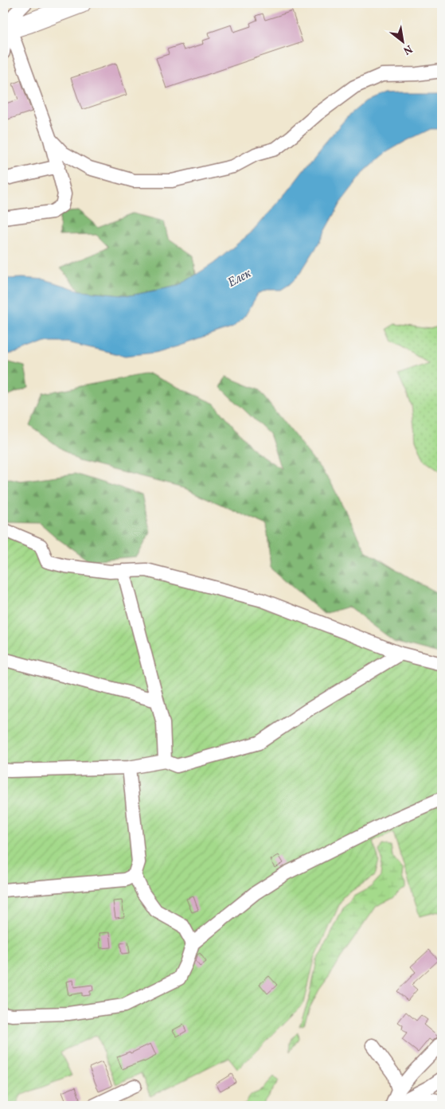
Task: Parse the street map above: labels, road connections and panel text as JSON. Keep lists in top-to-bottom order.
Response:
{
  "water": ["Елек"],
  "north": "bottom right"
}
